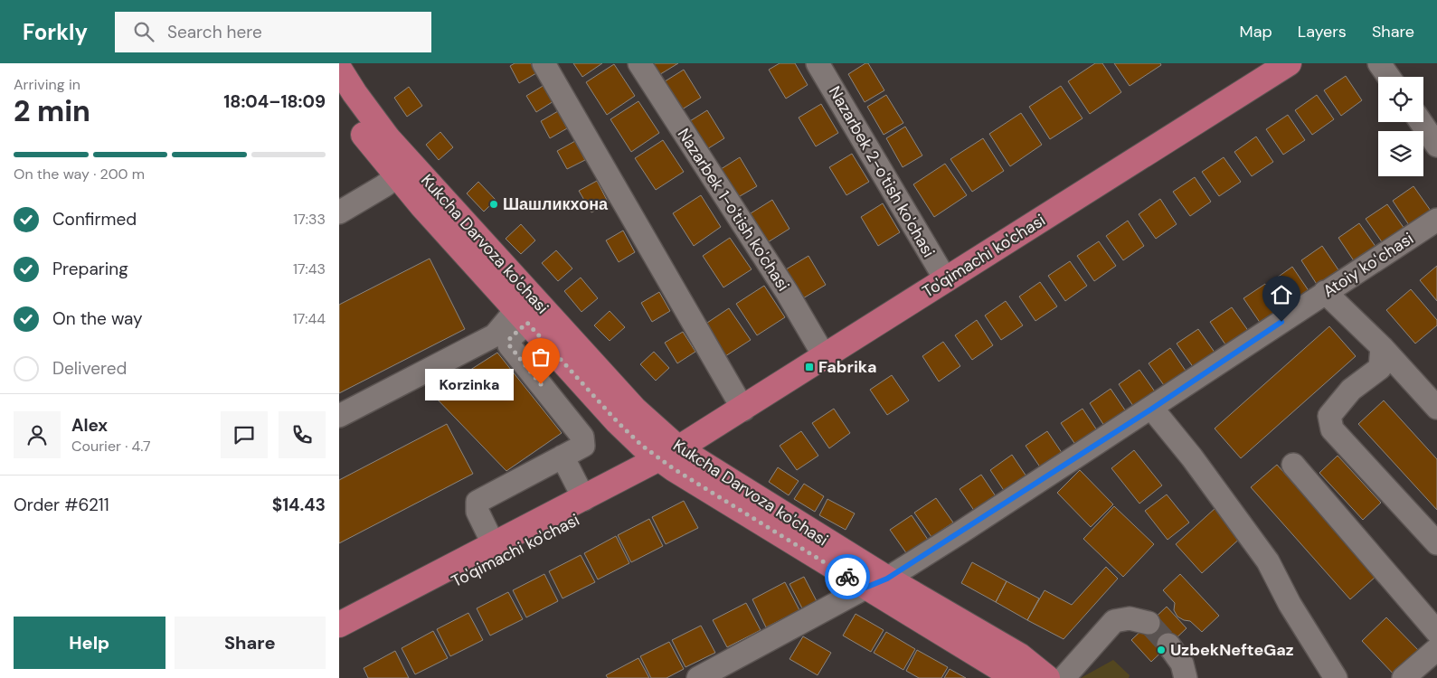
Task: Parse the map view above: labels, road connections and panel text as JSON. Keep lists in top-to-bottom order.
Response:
{
  "streets": {
    "main road": ["Kukcha Darvoza ko'chasi", "To'qimachi ko'chasi"],
    "street": ["Nazarbek 2-o'tish ko'chasi", "Nazarbek 1-o'tish ko'chasi", "Atoiy koʻchasi"]
  },
  "crossings": [
    ["Nazarbek 2-o'tish ko'chasi", "To'qimachi ko'chasi"],
    ["Nazarbek 1-o'tish ko'chasi", "To'qimachi ko'chasi"],
    ["Kukcha Darvoza ko'chasi", "To'qimachi ko'chasi"],
    ["Kukcha Darvoza ko'chasi", "Atoiy koʻchasi"]
  ],
  "places": {
    "other": ["Шашликхона", "Korzinka", "UzbekNefteGaz"],
    "transit": ["Fabrika"]
  },
  "page": {
    "header": "Forkly",
    "search": "Search here",
    "nav": ["Map", "Layers", "Share"],
    "heading": ["2 min", "Arriving in", "18:04–18:09"],
    "panel": [
      "Alex",
      "Courier · 4.7",
      "Order #6211",
      "$14.43"
    ],
    "bar": "On the way · 200 m",
    "list": [
      ["Confirmed", "17:33"],
      ["Preparing", "17:43"],
      ["On the way", "17:44"],
      "Delivered"
    ],
    "bubble": "Korzinka",
    "buttons": ["Help", "Share"]
  }
}
